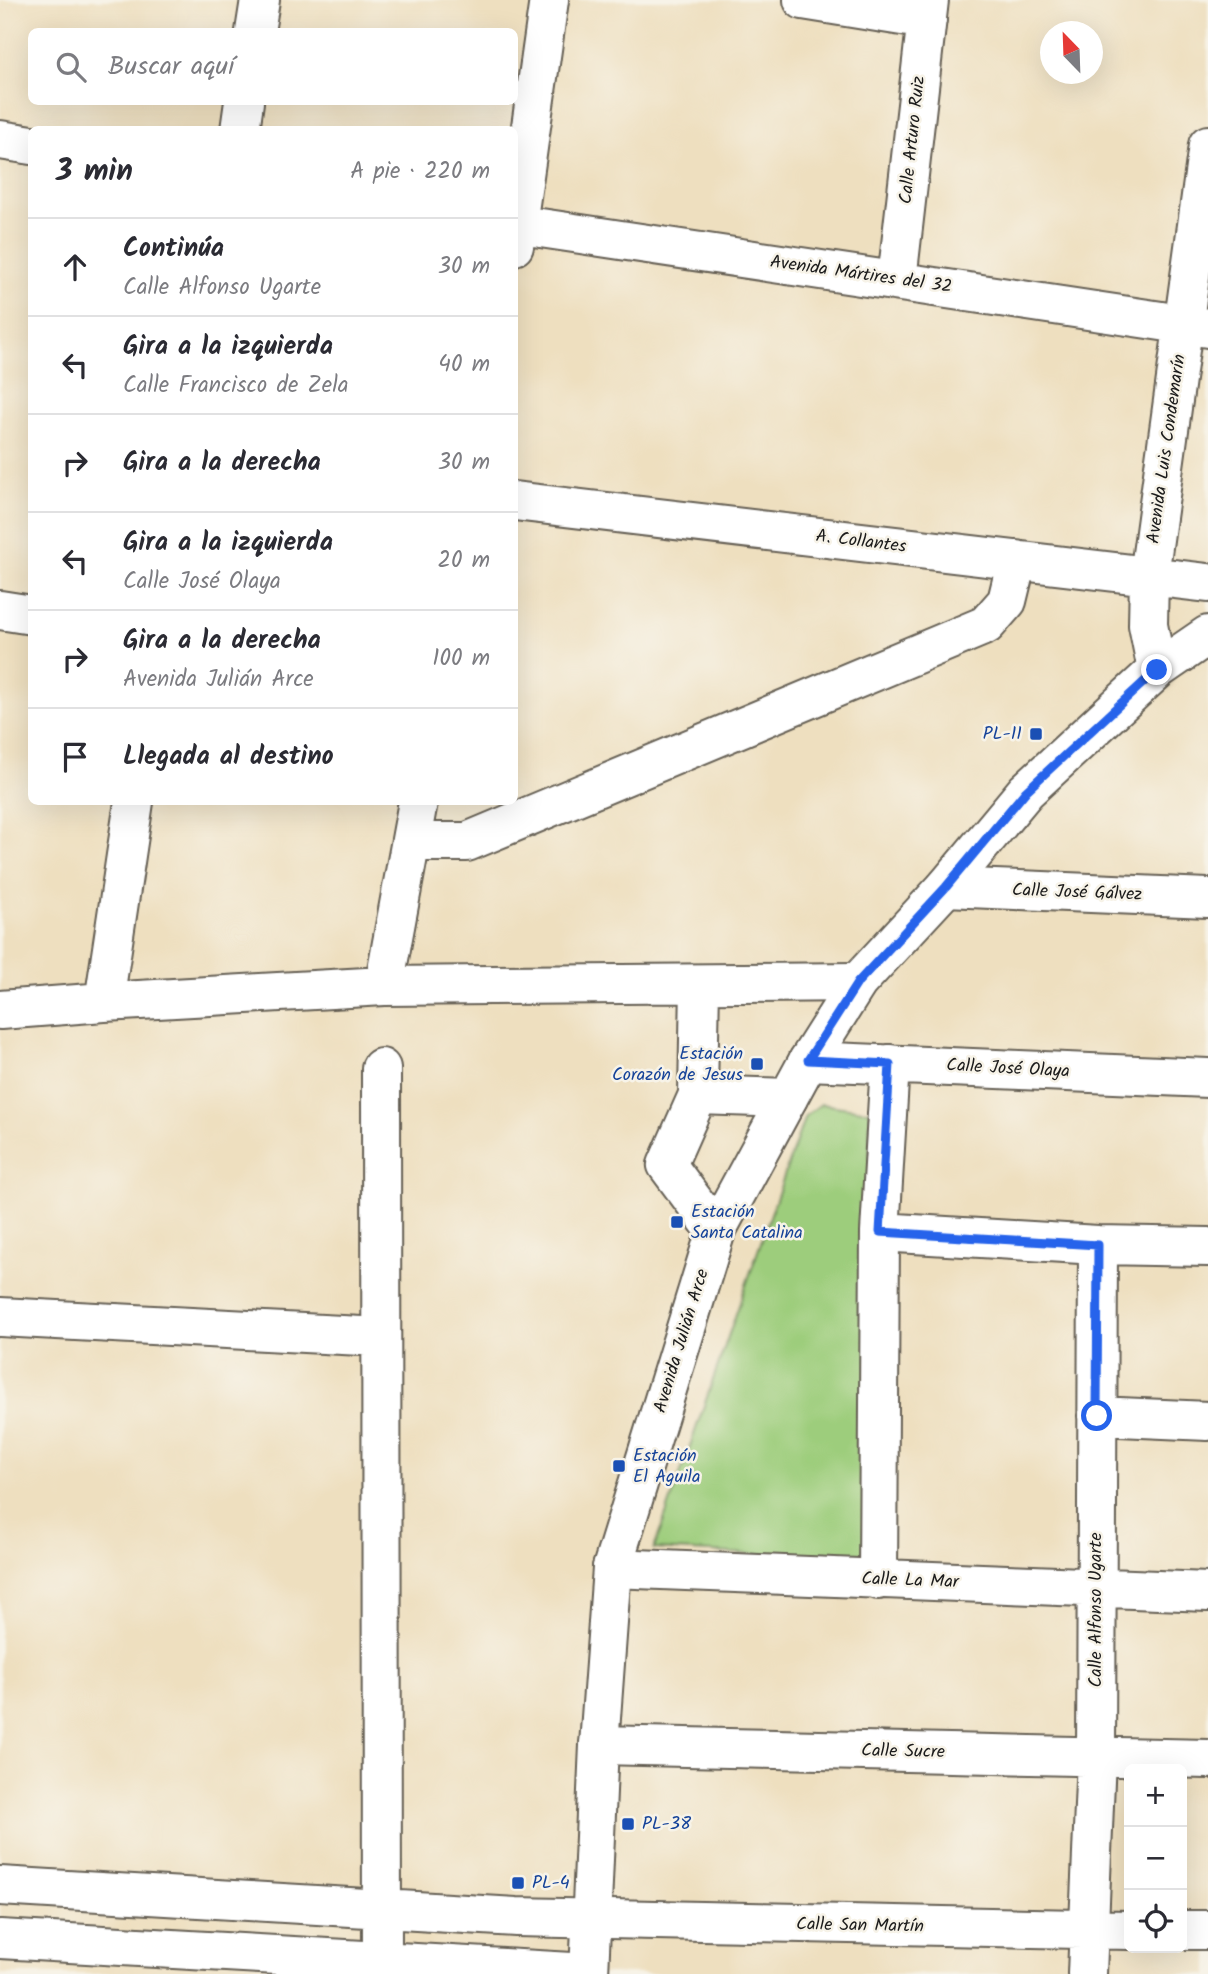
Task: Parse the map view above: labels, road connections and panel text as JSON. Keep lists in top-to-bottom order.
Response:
{
  "streets": {
    "street": [
      "Calle Arturo Ruiz",
      "Avenida Mártires del 32",
      "Avenida Luis Condemarín",
      "A. Collantes",
      "Calle José Gálvez",
      "Calle José Olaya",
      "Avenida Julián Arce",
      "Calle La Mar",
      "Calle Alfonso Ugarte",
      "Calle Sucre",
      "Calle San Martín"
    ]
  },
  "crossings": [
    ["Calle Arturo Ruiz", "Avenida Mártires del 32"],
    ["Avenida Mártires del 32", "Avenida Luis Condemarín"],
    ["Avenida Luis Condemarín", "A. Collantes"],
    ["Avenida Luis Condemarín", "Avenida Julián Arce"],
    ["Calle José Gálvez", "Avenida Julián Arce"],
    ["Calle José Olaya", "Avenida Julián Arce"],
    ["Avenida Julián Arce", "Calle La Mar"],
    ["Avenida Julián Arce", "Calle Sucre"],
    ["Avenida Julián Arce", "Calle San Martín"],
    ["Calle La Mar", "Calle Alfonso Ugarte"],
    ["Calle Alfonso Ugarte", "Calle Sucre"],
    ["Calle Alfonso Ugarte", "Calle San Martín"]
  ],
  "places": {
    "transit": [
      "PL-11",
      "Estación Corazón de Jesus",
      "Estación Santa Catalina",
      "Estación El Aguila",
      "PL-38",
      "PL-4"
    ]
  },
  "north": "top left",
  "page": {
    "search": "Buscar aquí",
    "heading": ["3 min", "A pie · 220 m"],
    "list": [
      ["Continúa", "Calle Alfonso Ugarte", "30 m"],
      ["Gira a la izquierda", "Calle Francisco de Zela", "40 m"],
      ["Gira a la derecha", "30 m"],
      ["Gira a la izquierda", "Calle José Olaya", "20 m"],
      ["Gira a la derecha", "Avenida Julián Arce", "100 m"],
      "Llegada al destino"
    ],
    "map_buttons": ["+", "−"]
  }
}
